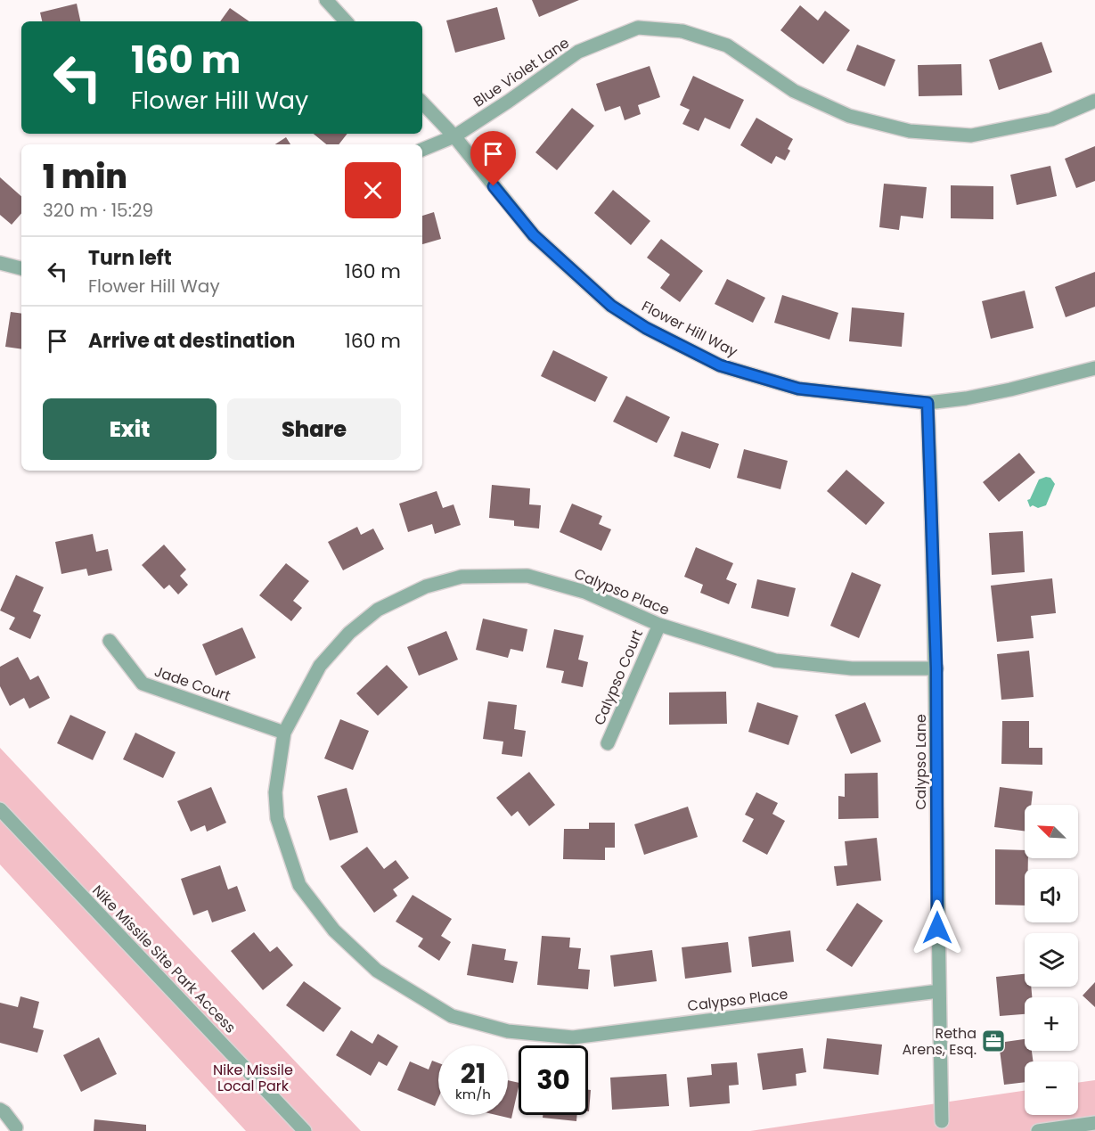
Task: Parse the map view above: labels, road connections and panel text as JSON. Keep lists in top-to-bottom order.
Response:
{
  "streets": {
    "street": [
      "Blue Violet Lane",
      "Flower Hill Way",
      "Calypso Place",
      "Calypso Court",
      "Jade Court",
      "Calypso Lane",
      "Nike Missile Site Park Access"
    ]
  },
  "crossings": [
    ["Blue Violet Lane", "Flower Hill Way"],
    ["Flower Hill Way", "Calypso Lane"],
    ["Calypso Place", "Calypso Court"],
    ["Calypso Place", "Jade Court"],
    ["Calypso Place", "Calypso Lane"]
  ],
  "parks": ["Nike Missile Local Park"],
  "places": {
    "office": ["Retha Arens, Esq."]
  },
  "north": "top left",
  "page": {
    "turn": ["160 m", "Flower Hill Way"],
    "heading": ["1 min", "320 m · 15:29"],
    "list": [
      {
        "name": "Turn left",
        "note": "Flower Hill Way",
        "value": "160 m"
      },
      {
        "name": "Arrive at destination",
        "value": "160 m"
      }
    ],
    "buttons": ["Exit", "Share"],
    "map_buttons": ["+", "−"],
    "speed": "21 km/h",
    "limit": "30"
  }
}
